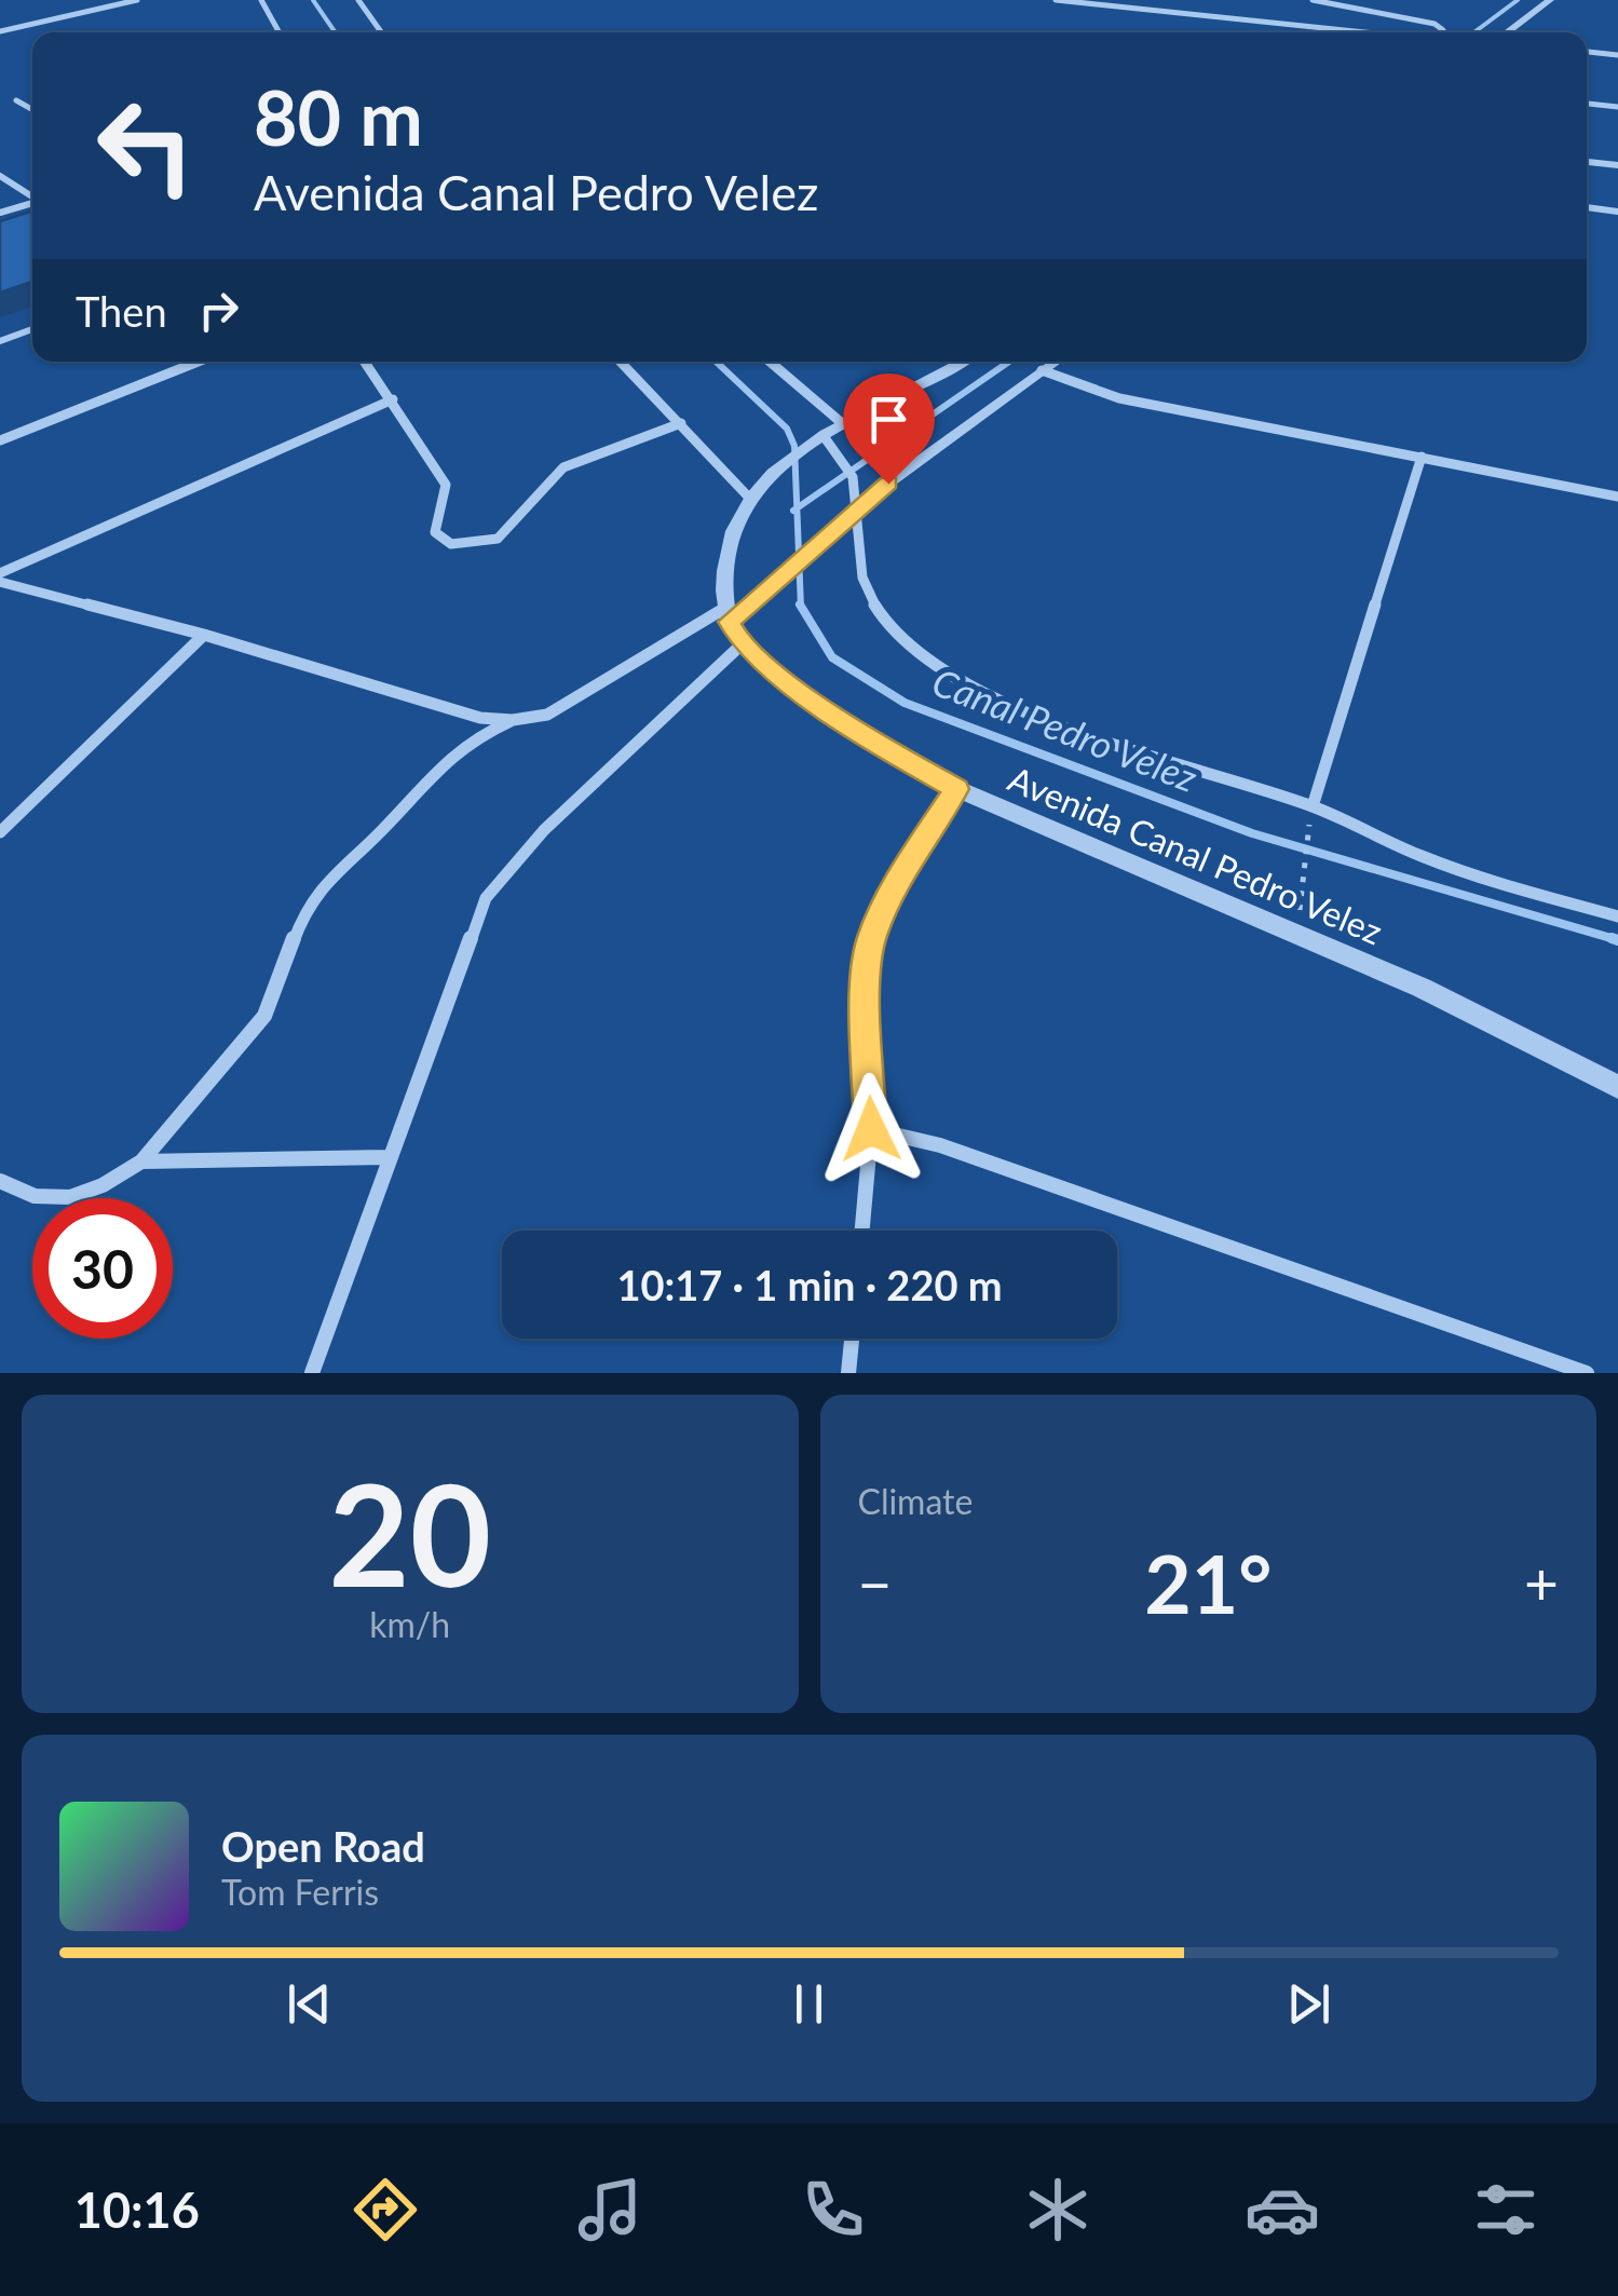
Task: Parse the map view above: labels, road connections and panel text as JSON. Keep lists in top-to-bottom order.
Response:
{
  "streets": {
    "street": ["Avenida Canal Pedro Velez"]
  },
  "water": ["Canal Pedro Velez"],
  "page": {
    "turn": ["80 m", "Avenida Canal Pedro Velez"],
    "then": "Then",
    "limit": "30",
    "trip": "10:17 · 1 min · 220 m",
    "tile": [
      ["20", "km/h"],
      "Climate"
    ],
    "heat": ["−", "21°", "+"],
    "song": ["Open Road", "Tom Ferris"],
    "tabs": "10:16"
  }
}
